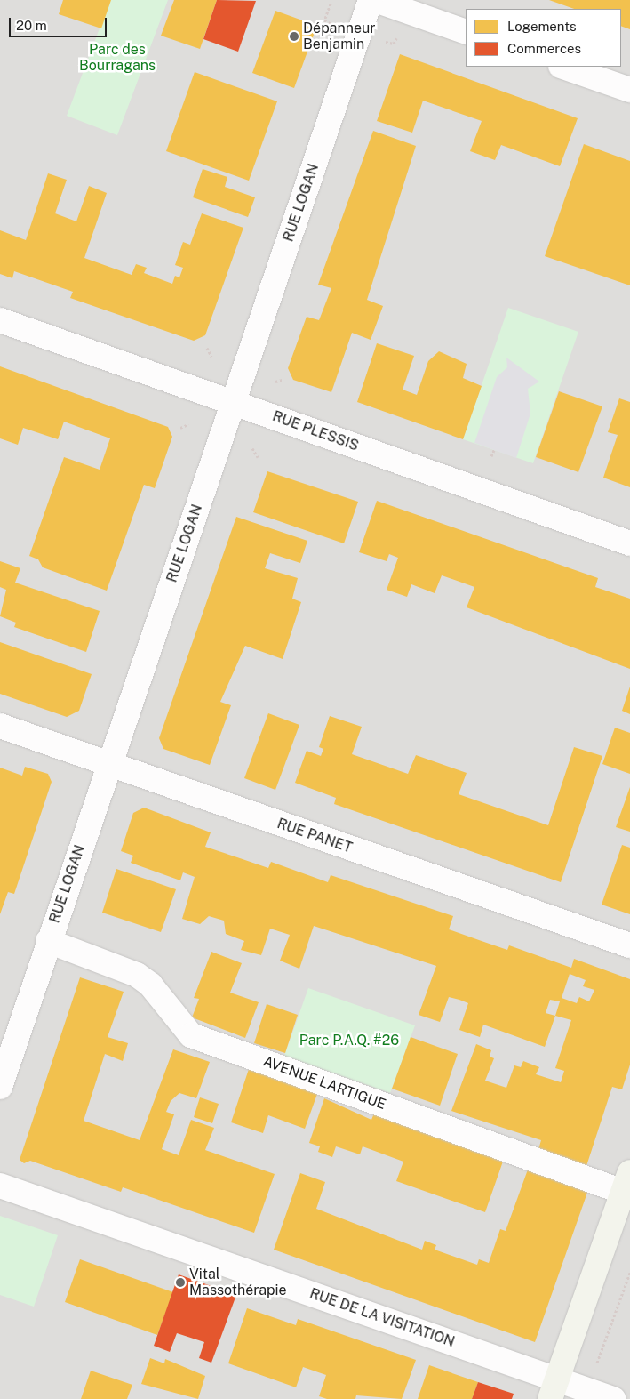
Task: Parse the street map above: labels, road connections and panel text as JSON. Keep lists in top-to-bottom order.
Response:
{
  "streets": {
    "street": [
      "RUE LOGAN",
      "RUE PLESSIS",
      "RUE PANET",
      "AVENUE LARTIGUE",
      "RUE DE LA VISITATION"
    ]
  },
  "crossings": [
    ["RUE LOGAN", "RUE PLESSIS"],
    ["RUE LOGAN", "RUE PANET"],
    ["RUE LOGAN", "AVENUE LARTIGUE"]
  ],
  "parks": ["Parc des Bourragans", "Parc P.A.Q. #26"],
  "places": ["Dépanneur Benjamin", "Vital Massothérapie"],
  "legend": ["Logements", "Commerces"],
  "scale_bar": "20 m"
}
